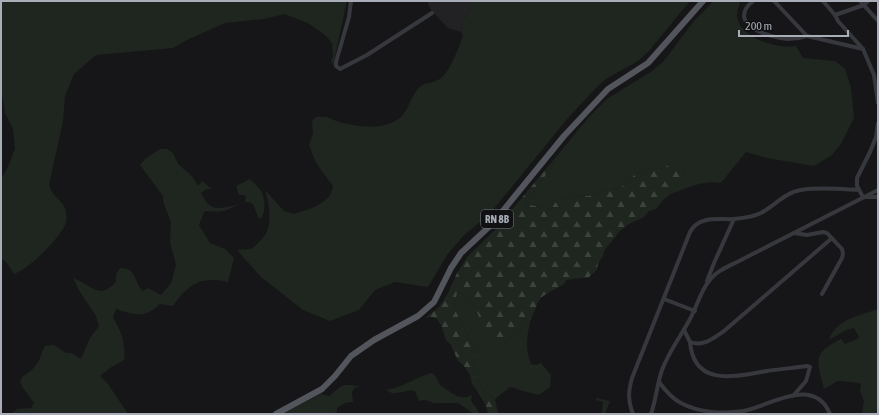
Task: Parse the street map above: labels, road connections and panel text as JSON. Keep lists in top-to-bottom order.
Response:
{
  "streets": {
    "main road": ["RN 8B"]
  },
  "scale_bar": "200 m"
}
